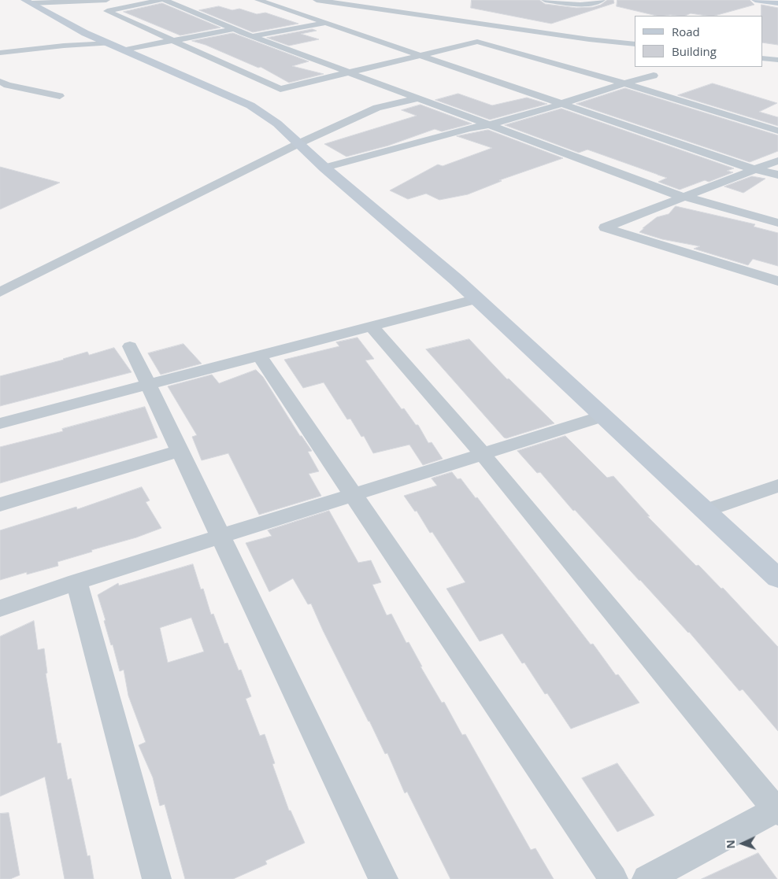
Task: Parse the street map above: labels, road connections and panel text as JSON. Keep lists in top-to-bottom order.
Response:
{
  "legend": ["Road", "Building"],
  "north": "left"
}
